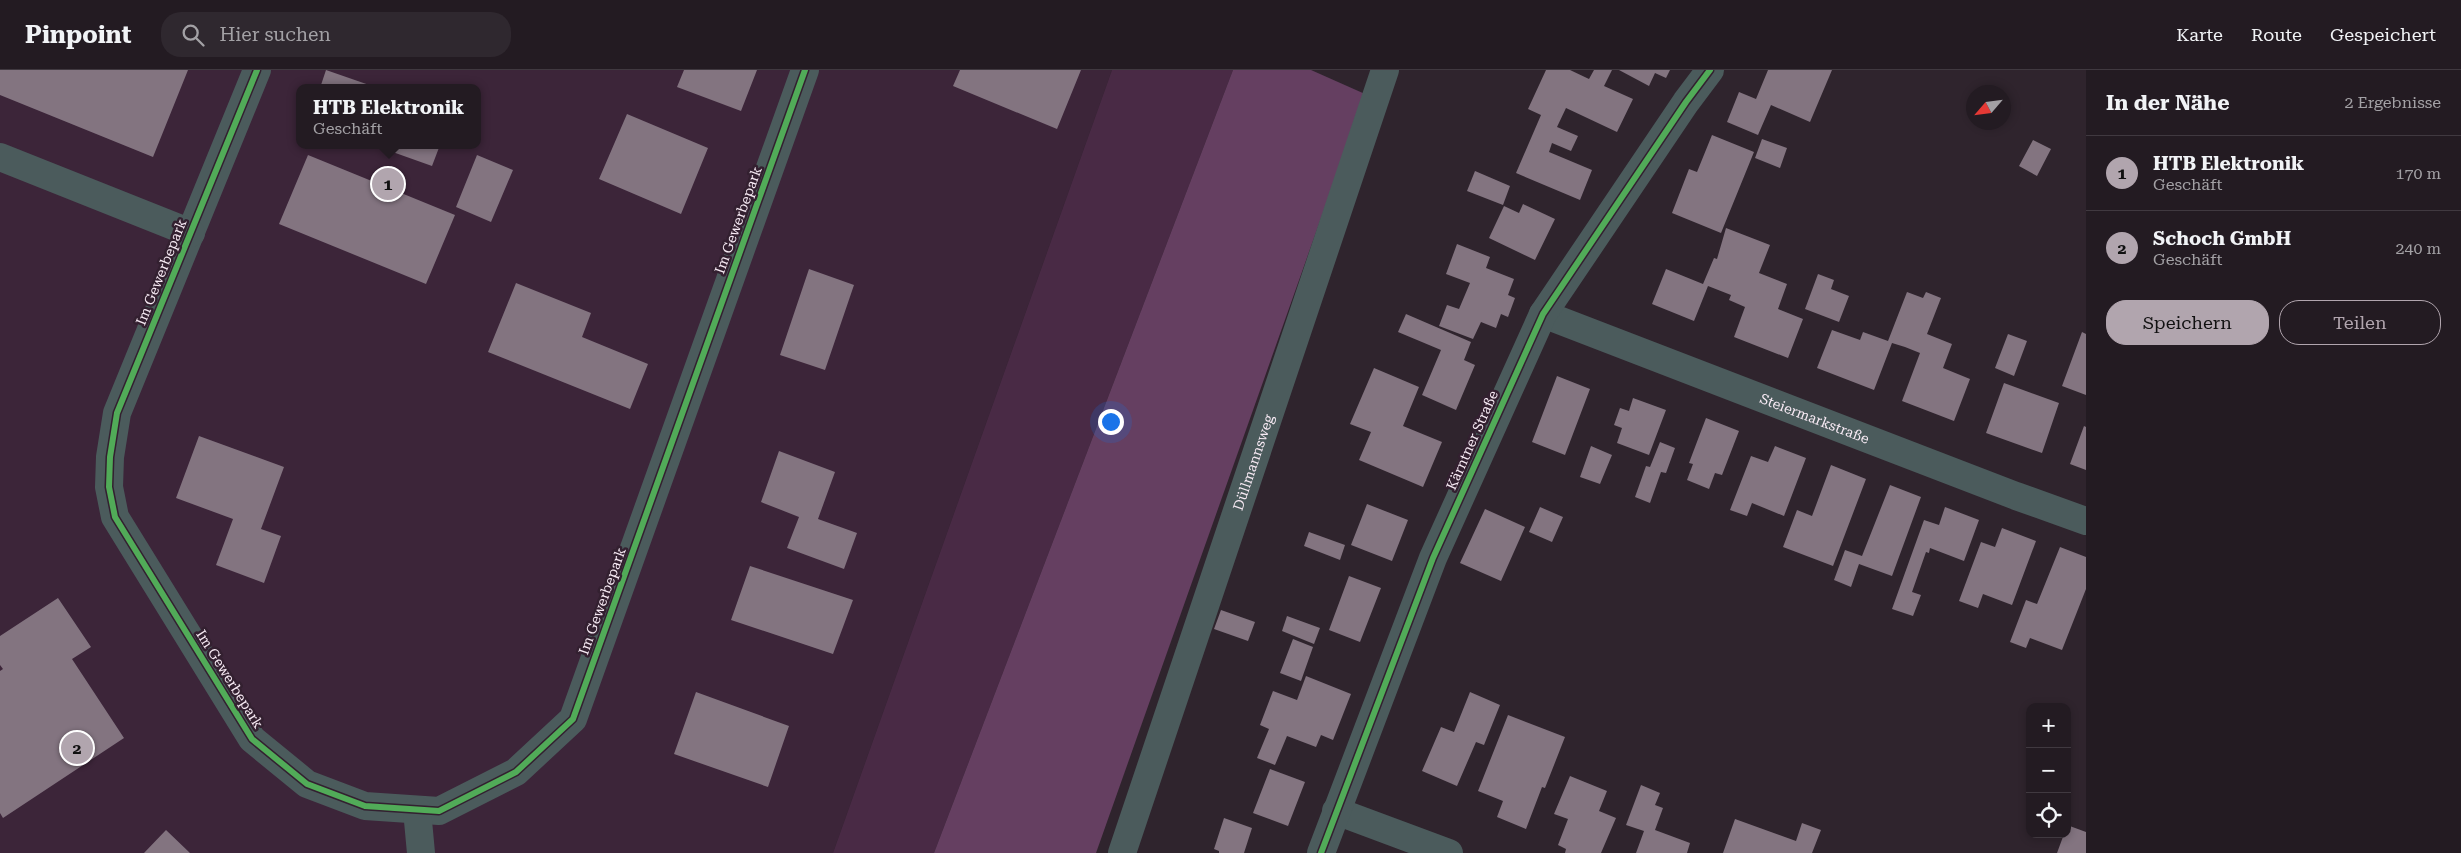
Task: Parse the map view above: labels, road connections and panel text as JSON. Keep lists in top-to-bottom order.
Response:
{
  "streets": {
    "street": [
      "Im Gewerbepark",
      "Steiermarkstraße",
      "Kärntner Straße",
      "Düllmannsweg"
    ]
  },
  "crossings": [
    ["Steiermarkstraße", "Kärntner Straße"]
  ],
  "north": "bottom left",
  "page": {
    "header": "Pinpoint",
    "search": "Hier suchen",
    "nav": ["Karte", "Route", "Gespeichert"],
    "heading": ["In der Nähe", "2 Ergebnisse"],
    "popup": ["HTB Elektronik", "Geschäft"],
    "list": [
      {
        "mark": "1",
        "name": "HTB Elektronik",
        "note": "Geschäft",
        "value": "170 m"
      },
      {
        "mark": "2",
        "name": "Schoch GmbH",
        "note": "Geschäft",
        "value": "240 m"
      }
    ],
    "pins": ["1", "2"],
    "buttons": ["Speichern", "Teilen"],
    "map_buttons": ["+", "−"]
  }
}
